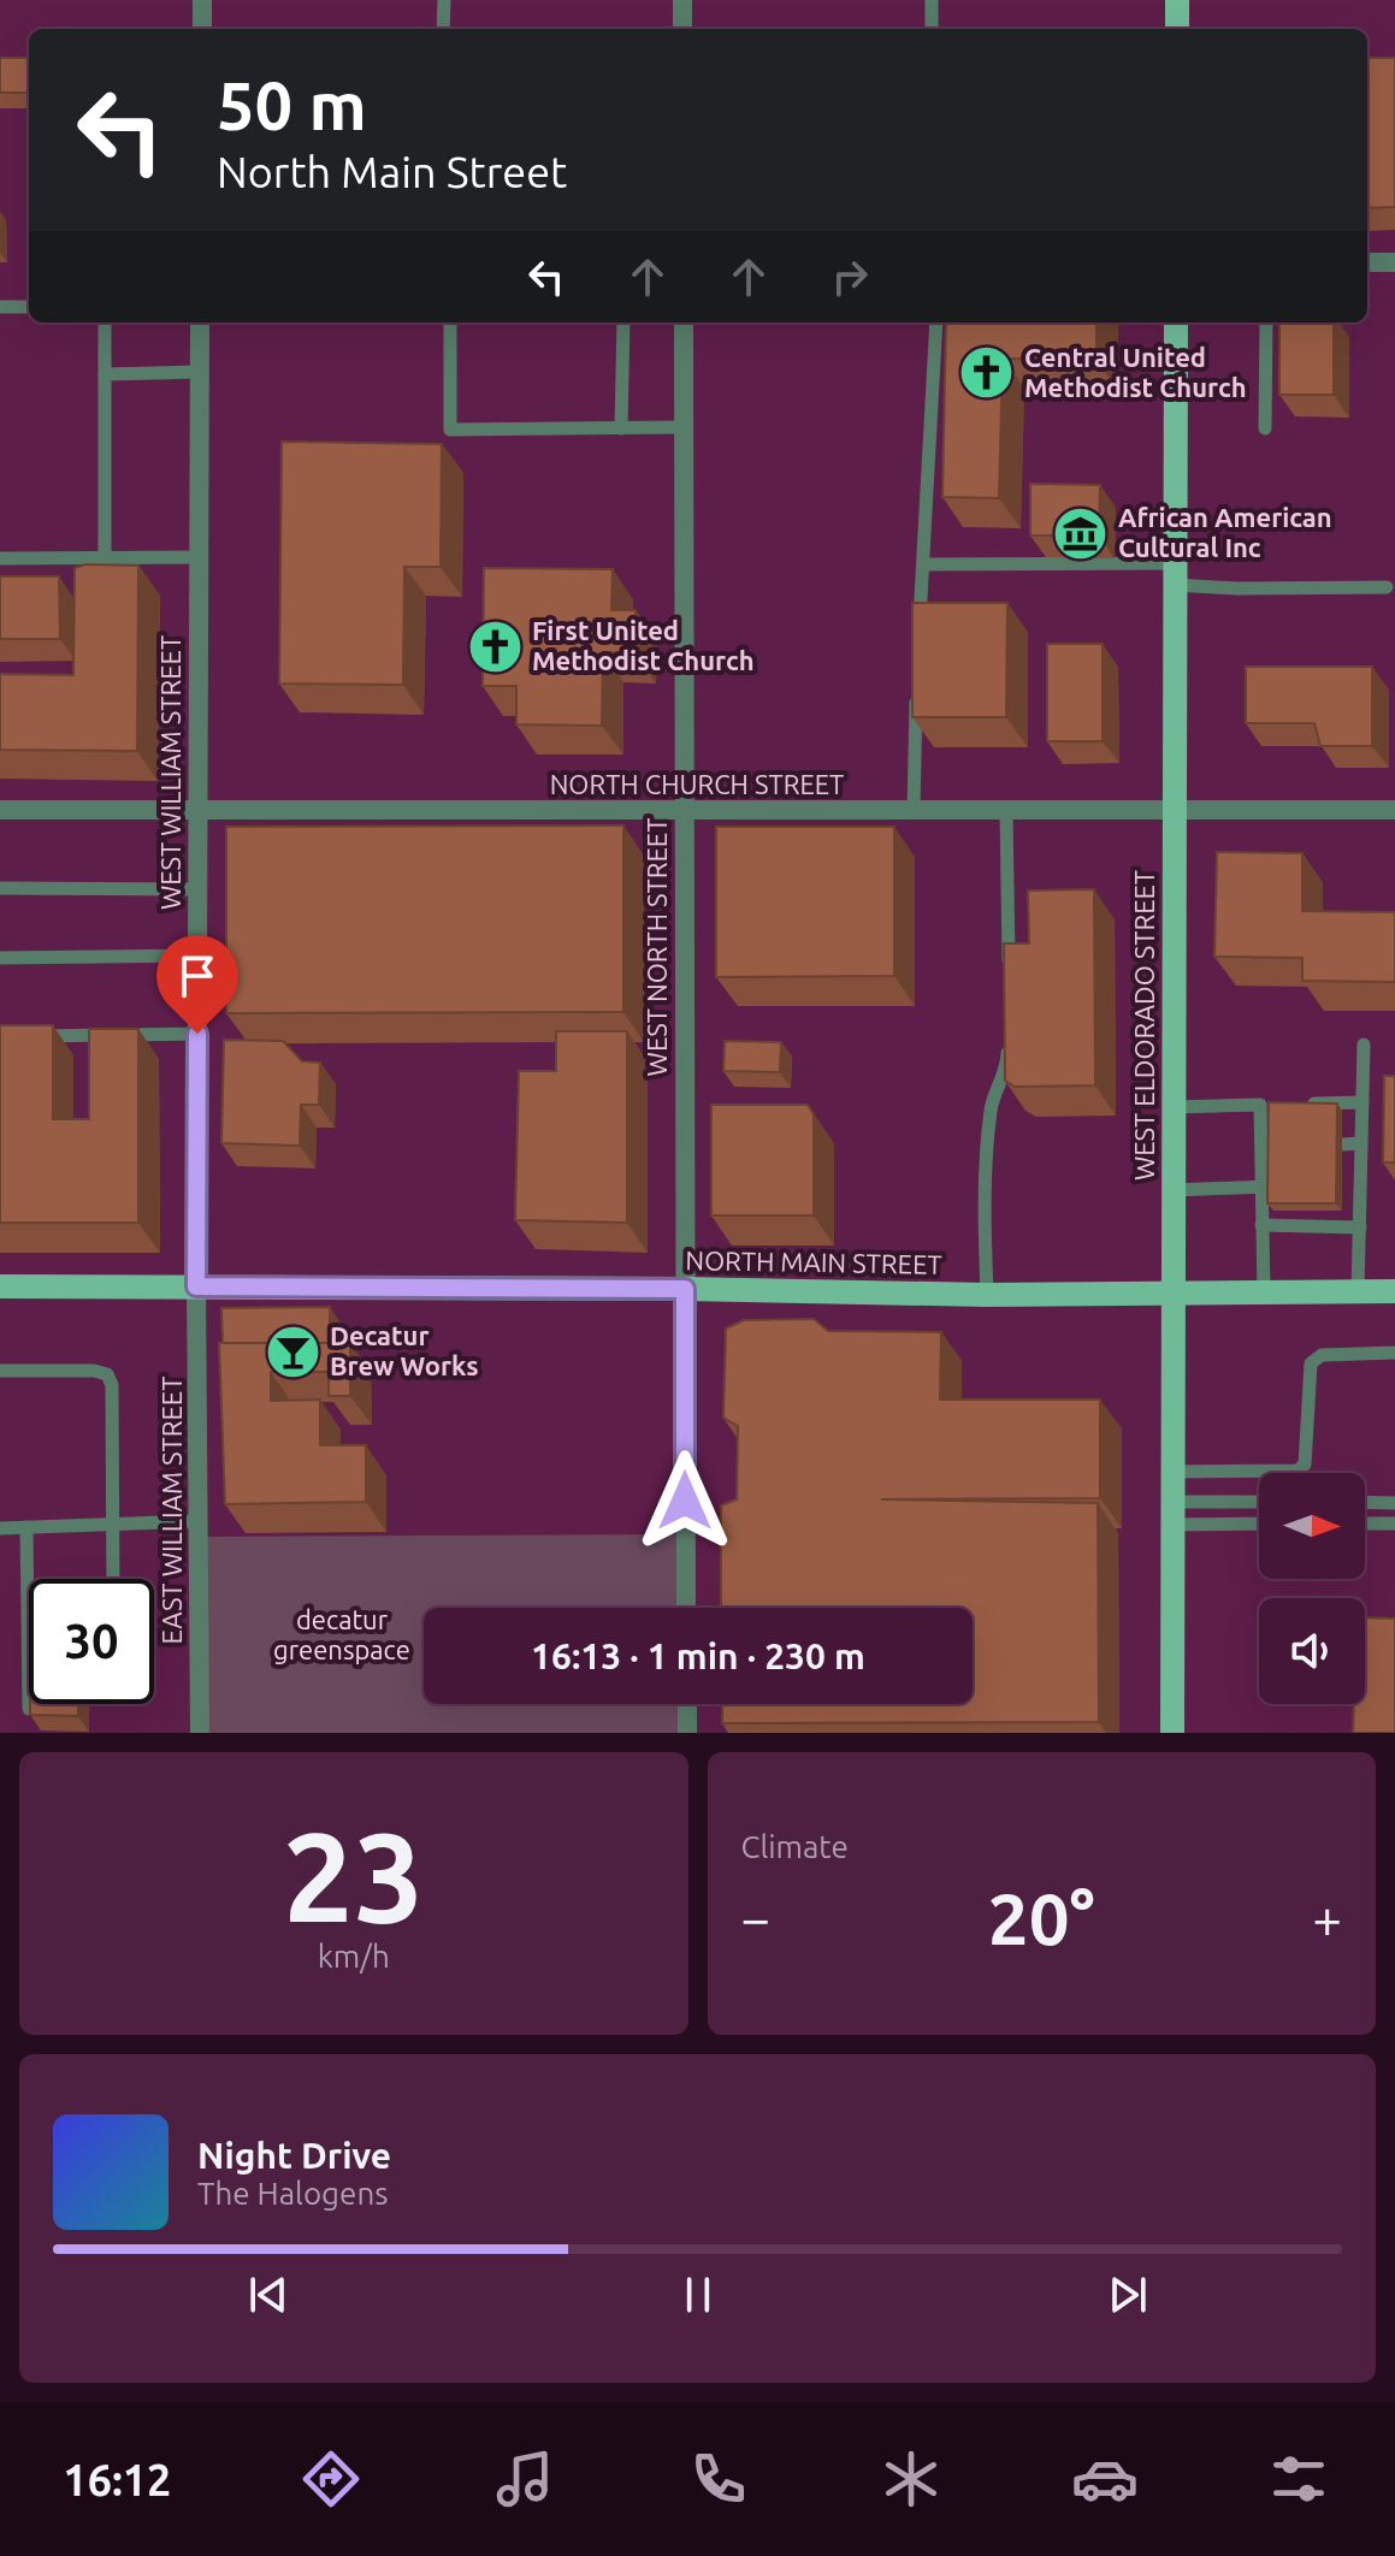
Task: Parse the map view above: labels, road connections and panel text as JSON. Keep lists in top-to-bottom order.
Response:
{
  "streets": {
    "main road": ["WEST ELDORADO STREET", "NORTH MAIN STREET"],
    "street": [
      "WEST WILLIAM STREET",
      "NORTH CHURCH STREET",
      "WEST NORTH STREET",
      "EAST WILLIAM STREET"
    ]
  },
  "crossings": [
    ["WEST WILLIAM STREET", "NORTH CHURCH STREET"],
    ["WEST WILLIAM STREET", "NORTH MAIN STREET"],
    ["WEST WILLIAM STREET", "EAST WILLIAM STREET"],
    ["NORTH CHURCH STREET", "WEST NORTH STREET"],
    ["NORTH CHURCH STREET", "WEST ELDORADO STREET"],
    ["WEST NORTH STREET", "NORTH MAIN STREET"],
    ["WEST ELDORADO STREET", "NORTH MAIN STREET"],
    ["NORTH MAIN STREET", "EAST WILLIAM STREET"]
  ],
  "parks": ["decatur greenspace"],
  "places": {
    "church": ["Central United Methodist Church", "First United Methodist Church"],
    "museum": ["African American Cultural Inc"],
    "bar": ["Decatur Brew Works"]
  },
  "north": "right",
  "page": {
    "turn": ["50 m", "North Main Street"],
    "limit": "30",
    "trip": "16:13 · 1 min · 230 m",
    "tile": [
      ["23", "km/h"],
      "Climate"
    ],
    "heat": ["−", "20°", "+"],
    "song": ["Night Drive", "The Halogens"],
    "tabs": "16:12"
  }
}
